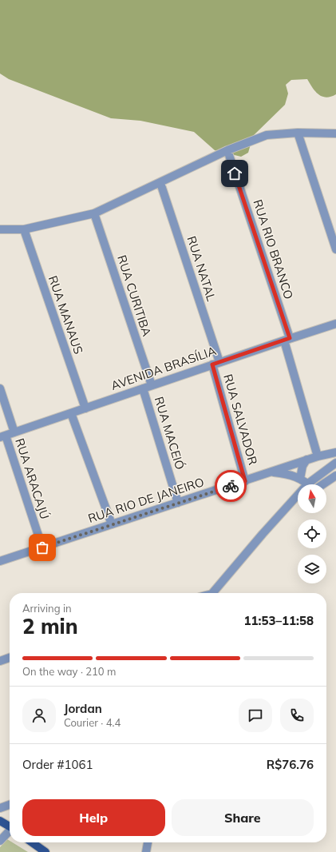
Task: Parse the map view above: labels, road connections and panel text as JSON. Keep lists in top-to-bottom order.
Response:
{
  "streets": {
    "street": [
      "RUA RIO BRANCO",
      "RUA NATAL",
      "RUA CURITIBA",
      "RUA MANAUS",
      "AVENIDA BRASÍLIA",
      "RUA SALVADOR",
      "RUA MACEIÓ",
      "RUA ARACAJÚ",
      "RUA RIO DE JANEIRO"
    ]
  },
  "crossings": [
    ["RUA RIO BRANCO", "AVENIDA BRASÍLIA"],
    ["RUA RIO BRANCO", "RUA RIO DE JANEIRO"],
    ["RUA NATAL", "AVENIDA BRASÍLIA"],
    ["RUA NATAL", "RUA SALVADOR"],
    ["RUA CURITIBA", "AVENIDA BRASÍLIA"],
    ["RUA MANAUS", "AVENIDA BRASÍLIA"],
    ["AVENIDA BRASÍLIA", "RUA SALVADOR"],
    ["AVENIDA BRASÍLIA", "RUA MACEIÓ"],
    ["AVENIDA BRASÍLIA", "RUA ARACAJÚ"],
    ["RUA SALVADOR", "RUA RIO DE JANEIRO"],
    ["RUA MACEIÓ", "RUA RIO DE JANEIRO"],
    ["RUA ARACAJÚ", "RUA RIO DE JANEIRO"]
  ],
  "north": "top",
  "page": {
    "heading": ["2 min", "Arriving in", "11:53–11:58"],
    "panel": [
      "Jordan",
      "Courier · 4.4",
      "Order #1061",
      "R$76.76"
    ],
    "bar": "On the way · 210 m",
    "buttons": ["Help", "Share"]
  }
}
